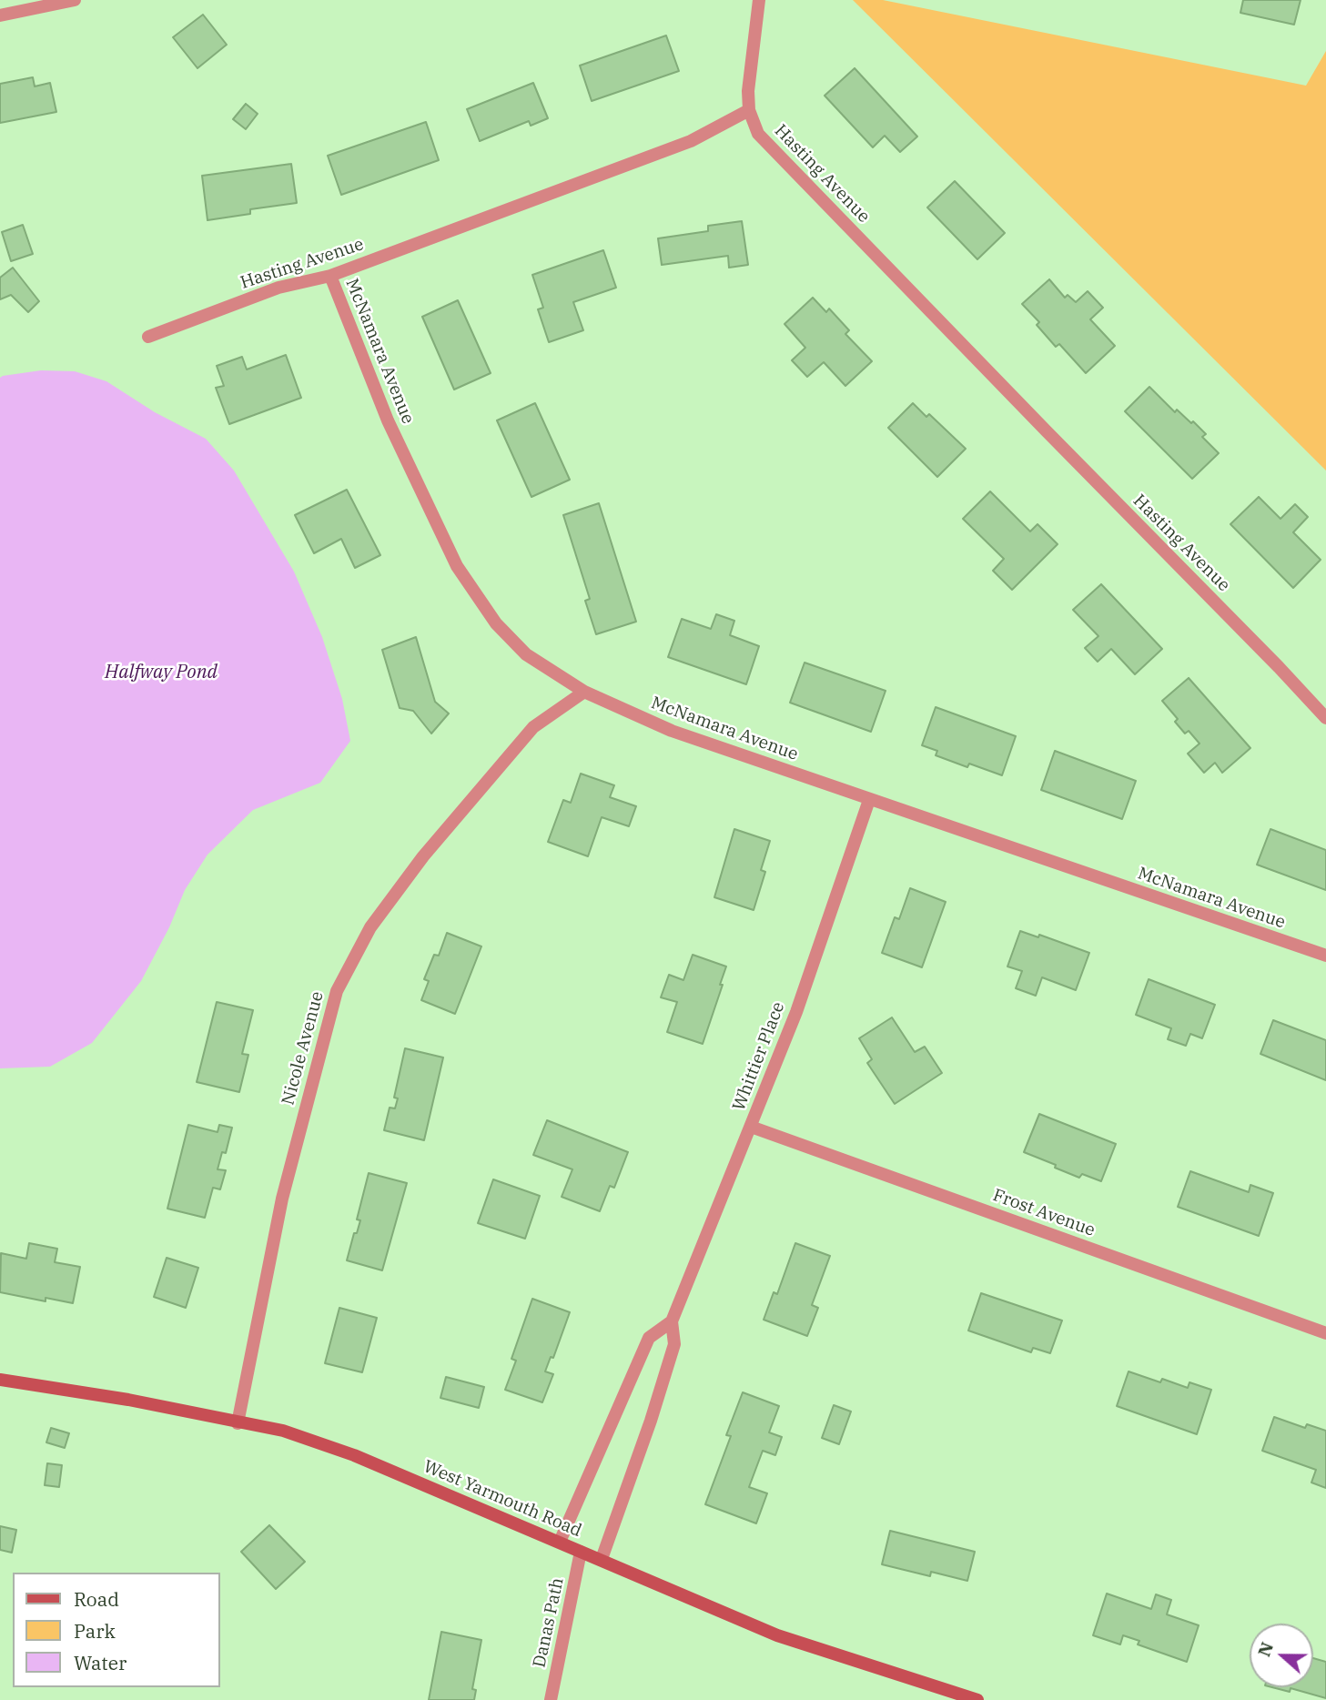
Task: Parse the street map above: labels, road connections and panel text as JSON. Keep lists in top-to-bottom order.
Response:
{
  "streets": {
    "main road": ["West Yarmouth Road"],
    "street": [
      "Hasting Avenue",
      "McNamara Avenue",
      "Nicole Avenue",
      "Whittier Place",
      "Frost Avenue",
      "Danas Path"
    ]
  },
  "crossings": [
    ["Hasting Avenue", "McNamara Avenue"],
    ["McNamara Avenue", "Nicole Avenue"],
    ["McNamara Avenue", "Whittier Place"],
    ["Nicole Avenue", "West Yarmouth Road"],
    ["Whittier Place", "Frost Avenue"],
    ["Whittier Place", "West Yarmouth Road"],
    ["West Yarmouth Road", "Danas Path"]
  ],
  "water": ["Halfway Pond"],
  "legend": ["Road", "Park", "Water"],
  "north": "left"
}
